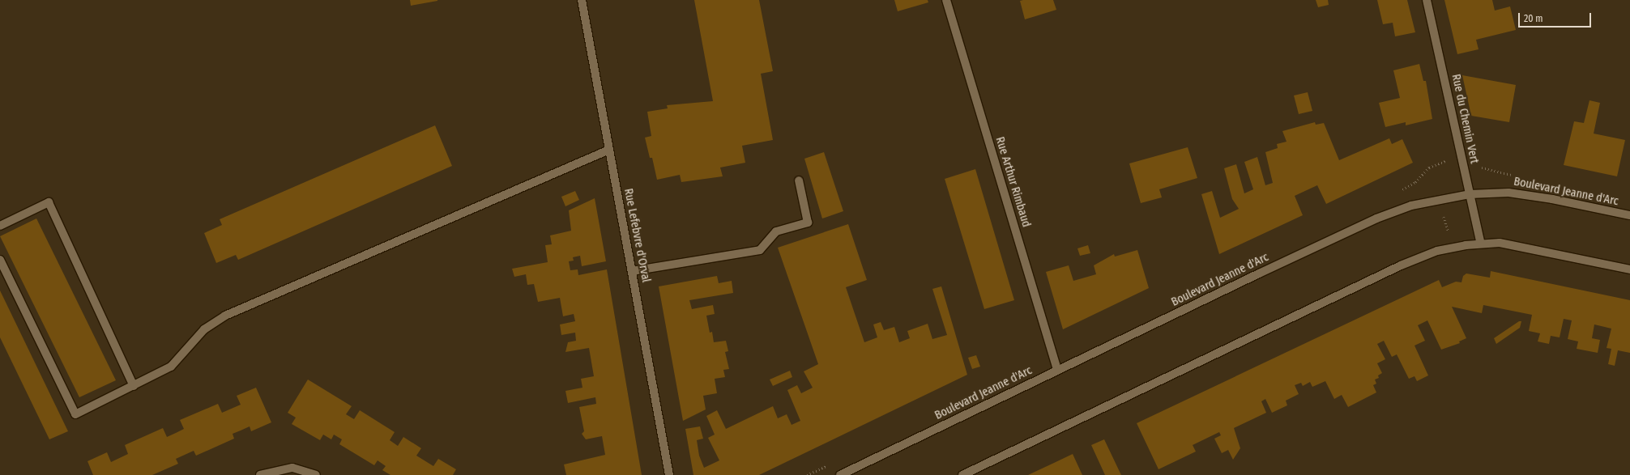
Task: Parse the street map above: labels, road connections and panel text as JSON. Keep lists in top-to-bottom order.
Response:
{
  "streets": {
    "street": [
      "Rue du Chemin Vert",
      "Rue Arthur Rimbaud",
      "Boulevard Jeanne d'Arc",
      "Rue Lefebvre d'Orval"
    ]
  },
  "crossings": [
    ["Rue du Chemin Vert", "Boulevard Jeanne d'Arc"],
    ["Rue Arthur Rimbaud", "Boulevard Jeanne d'Arc"]
  ],
  "scale_bar": "20 m"
}
